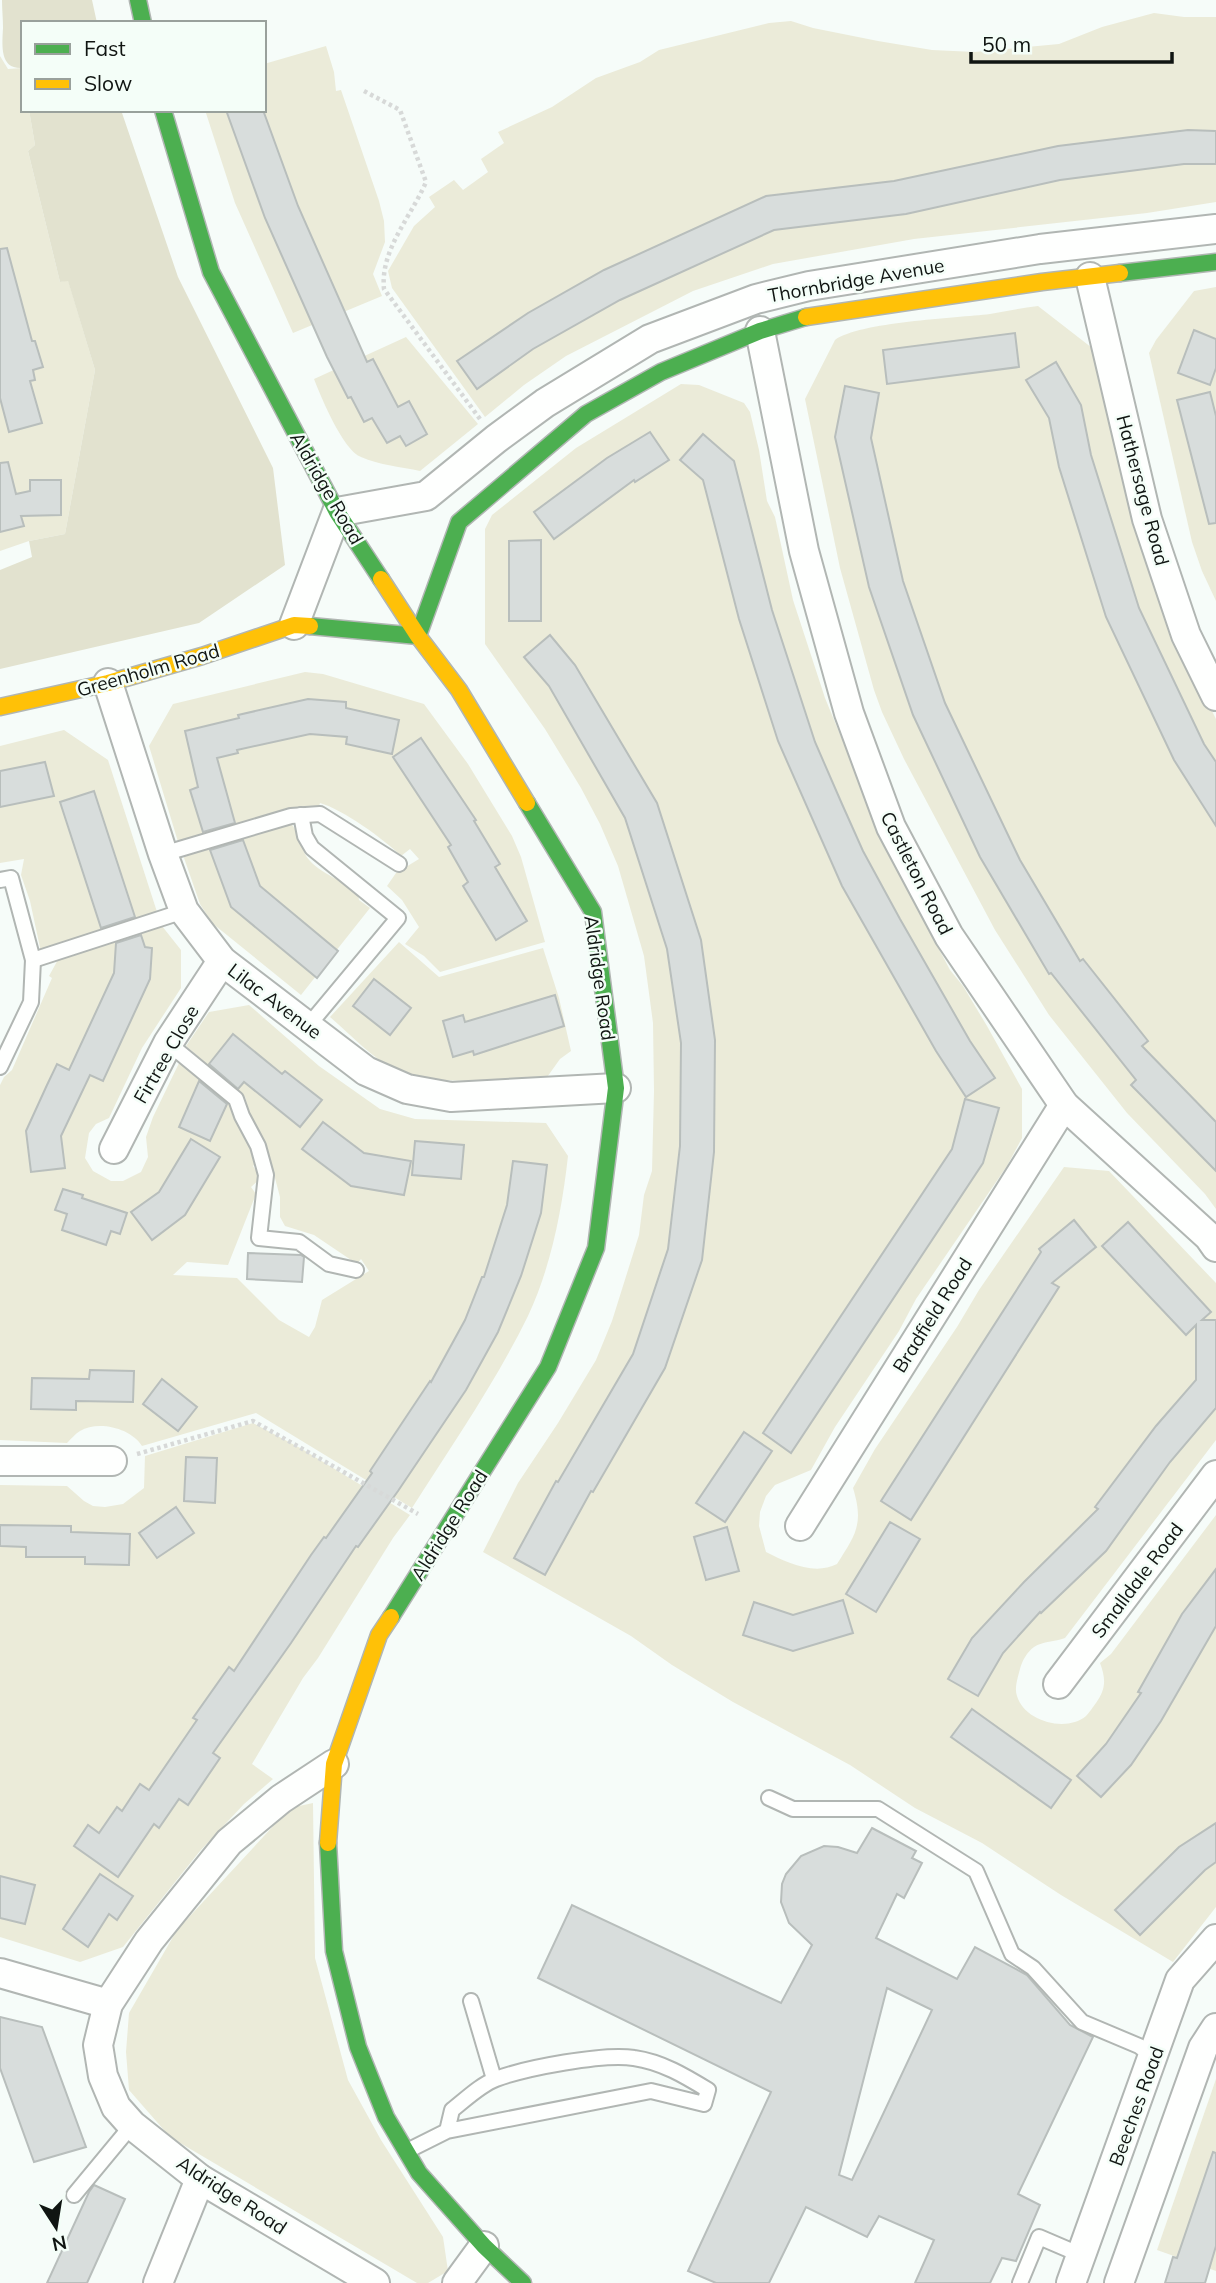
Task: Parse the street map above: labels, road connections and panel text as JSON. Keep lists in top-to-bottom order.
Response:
{
  "streets": {
    "street": [
      "Thornbridge Avenue",
      "Aldridge Road",
      "Hathersage Road",
      "Greenholm Road",
      "Castleton Road",
      "Lilac Avenue",
      "Firtree Close",
      "Bradfield Road",
      "Smalldale Road",
      "Beeches Road"
    ]
  },
  "crossings": [
    ["Thornbridge Avenue", "Aldridge Road"],
    ["Thornbridge Avenue", "Hathersage Road"],
    ["Thornbridge Avenue", "Greenholm Road"],
    ["Thornbridge Avenue", "Castleton Road"],
    ["Aldridge Road", "Greenholm Road"],
    ["Aldridge Road", "Lilac Avenue"],
    ["Greenholm Road", "Lilac Avenue"],
    ["Castleton Road", "Bradfield Road"],
    ["Lilac Avenue", "Firtree Close"]
  ],
  "legend": ["Fast", "Slow"],
  "scale_bar": "50 m",
  "north": "bottom"
}
